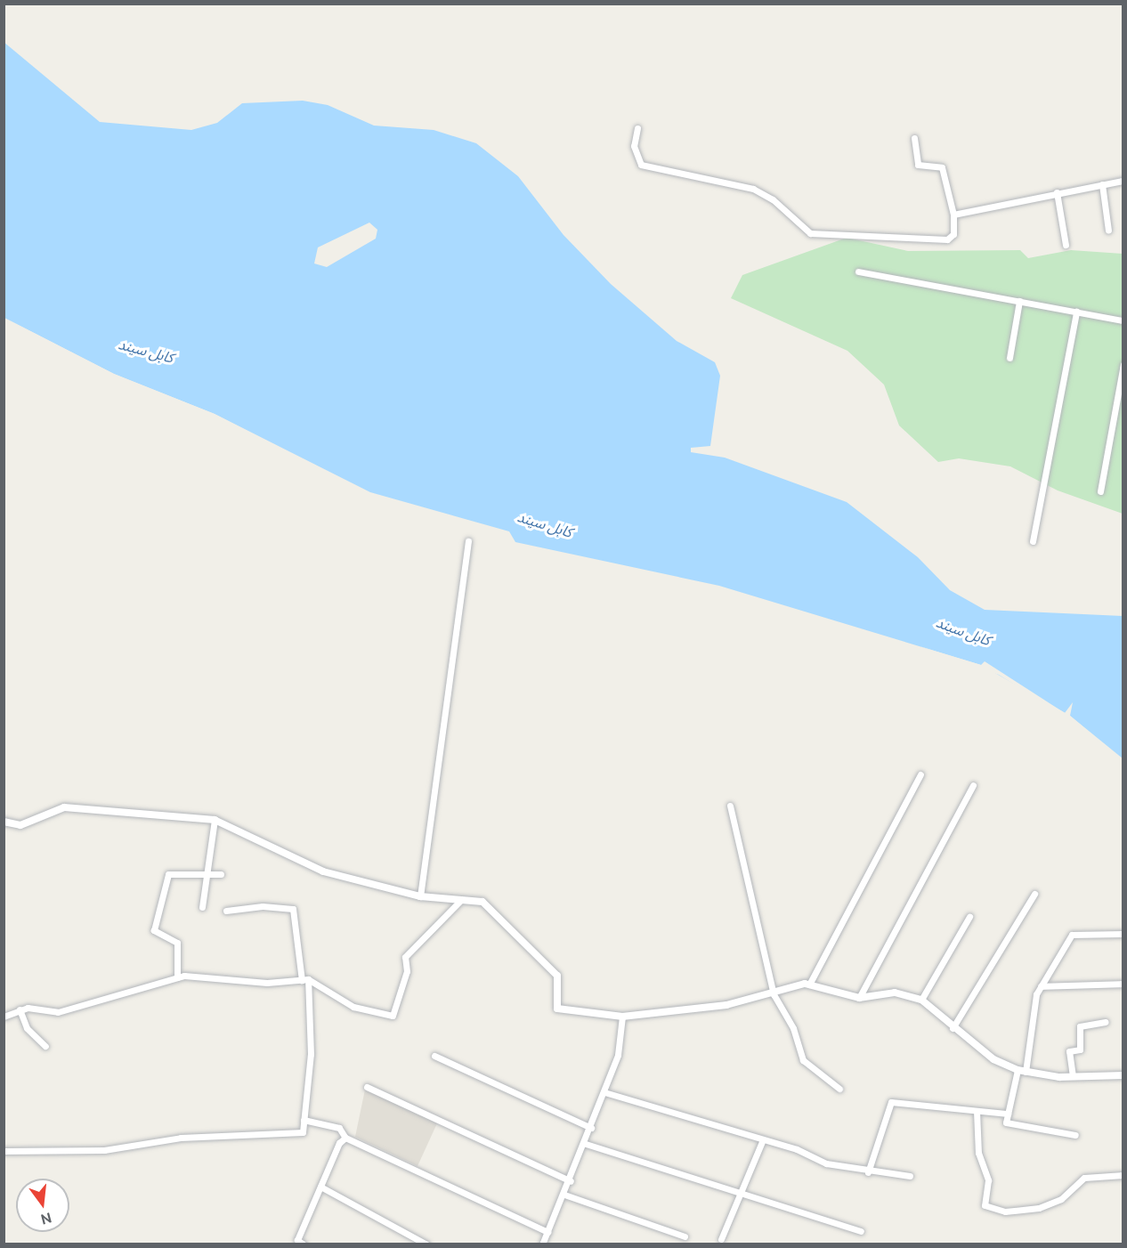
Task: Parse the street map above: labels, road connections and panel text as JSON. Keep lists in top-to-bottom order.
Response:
{
  "water": ["کابل سيند"],
  "north": "bottom"
}
